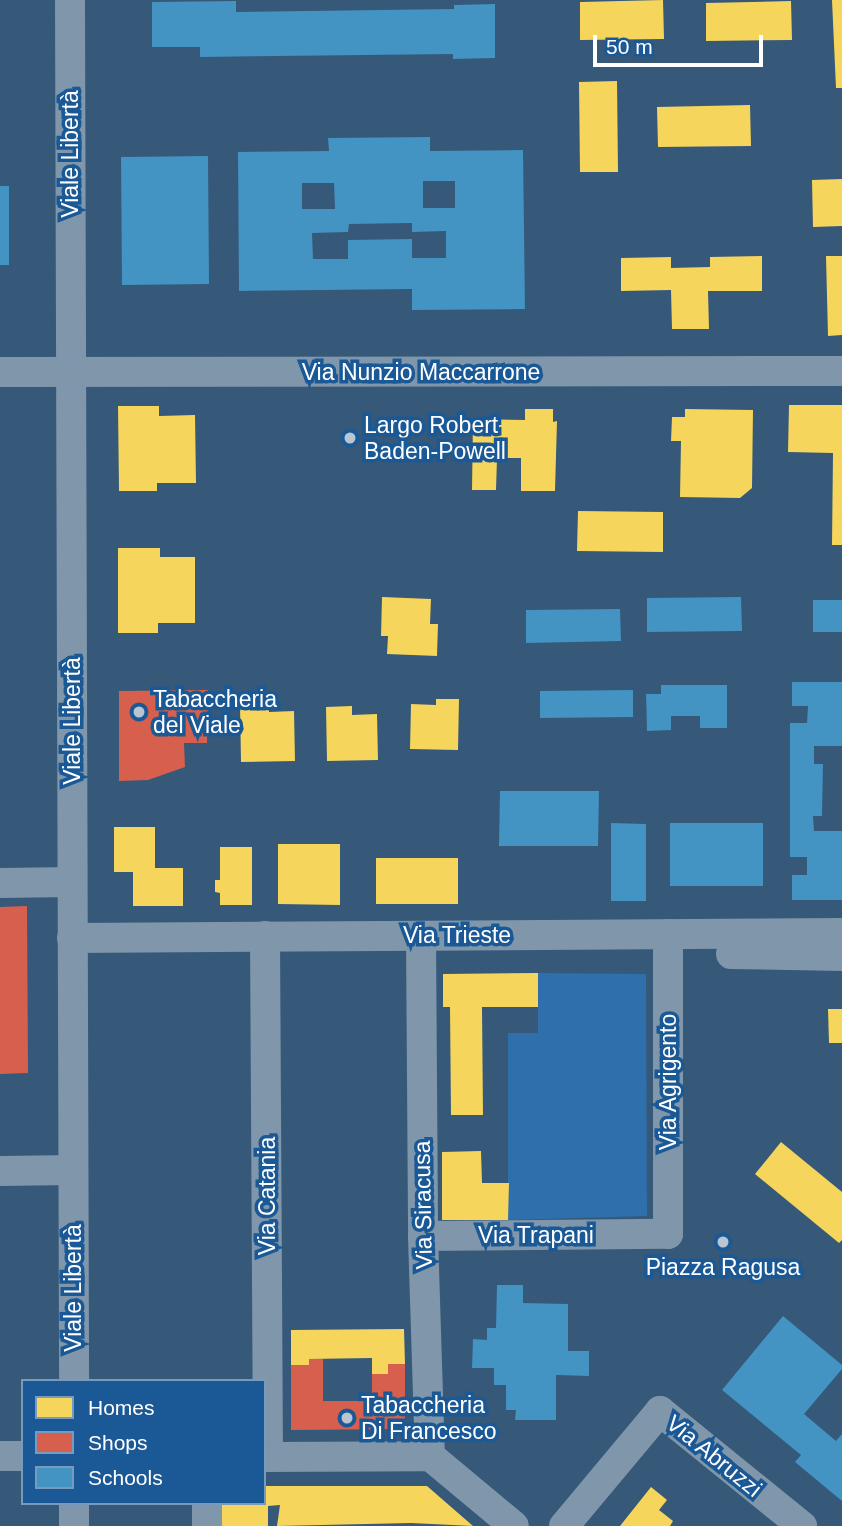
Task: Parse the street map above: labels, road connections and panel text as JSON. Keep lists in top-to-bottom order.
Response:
{
  "streets": {
    "street": [
      "Viale Libertà",
      "Via Nunzio Maccarrone",
      "Via Trieste",
      "Via Agrigento",
      "Via Catania",
      "Via Siracusa",
      "Via Trapani",
      "Via Abruzzi"
    ]
  },
  "crossings": [
    ["Viale Libertà", "Via Nunzio Maccarrone"],
    ["Viale Libertà", "Via Trieste"],
    ["Via Trieste", "Via Agrigento"],
    ["Via Trieste", "Via Catania"],
    ["Via Trieste", "Via Siracusa"],
    ["Via Agrigento", "Via Trapani"],
    ["Via Siracusa", "Via Trapani"]
  ],
  "places": [
    "Largo Robert Baden-Powell",
    "Tabaccheria del Viale",
    "Piazza Ragusa",
    "Tabaccheria Di Francesco"
  ],
  "legend": ["Homes", "Shops", "Schools"],
  "scale_bar": "50 m"
}
